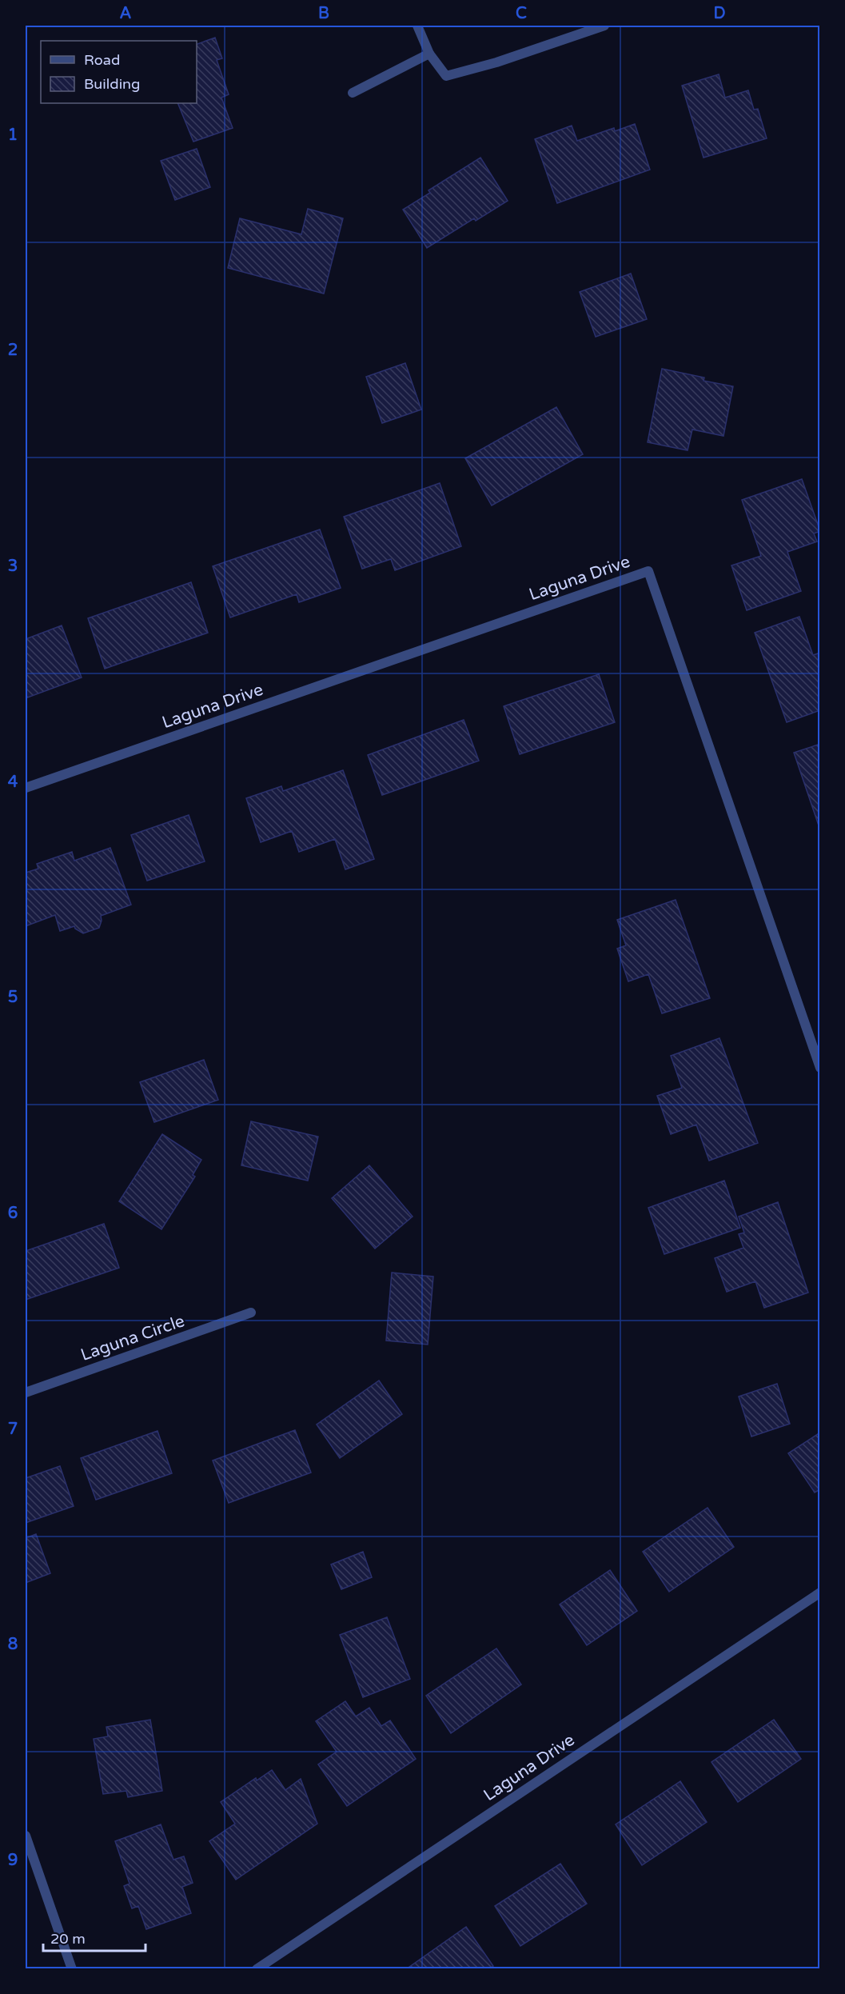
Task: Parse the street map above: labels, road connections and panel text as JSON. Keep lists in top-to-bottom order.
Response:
{
  "streets": {
    "street": ["Laguna Drive", "Laguna Circle"]
  },
  "legend": ["Road", "Building"],
  "scale_bar": "20 m",
  "grid": {
    "columns": [
      "A",
      "B",
      "C",
      "D"
    ],
    "rows": [
      "1",
      "2",
      "3",
      "4",
      "5",
      "6",
      "7",
      "8",
      "9"
    ]
  }
}
